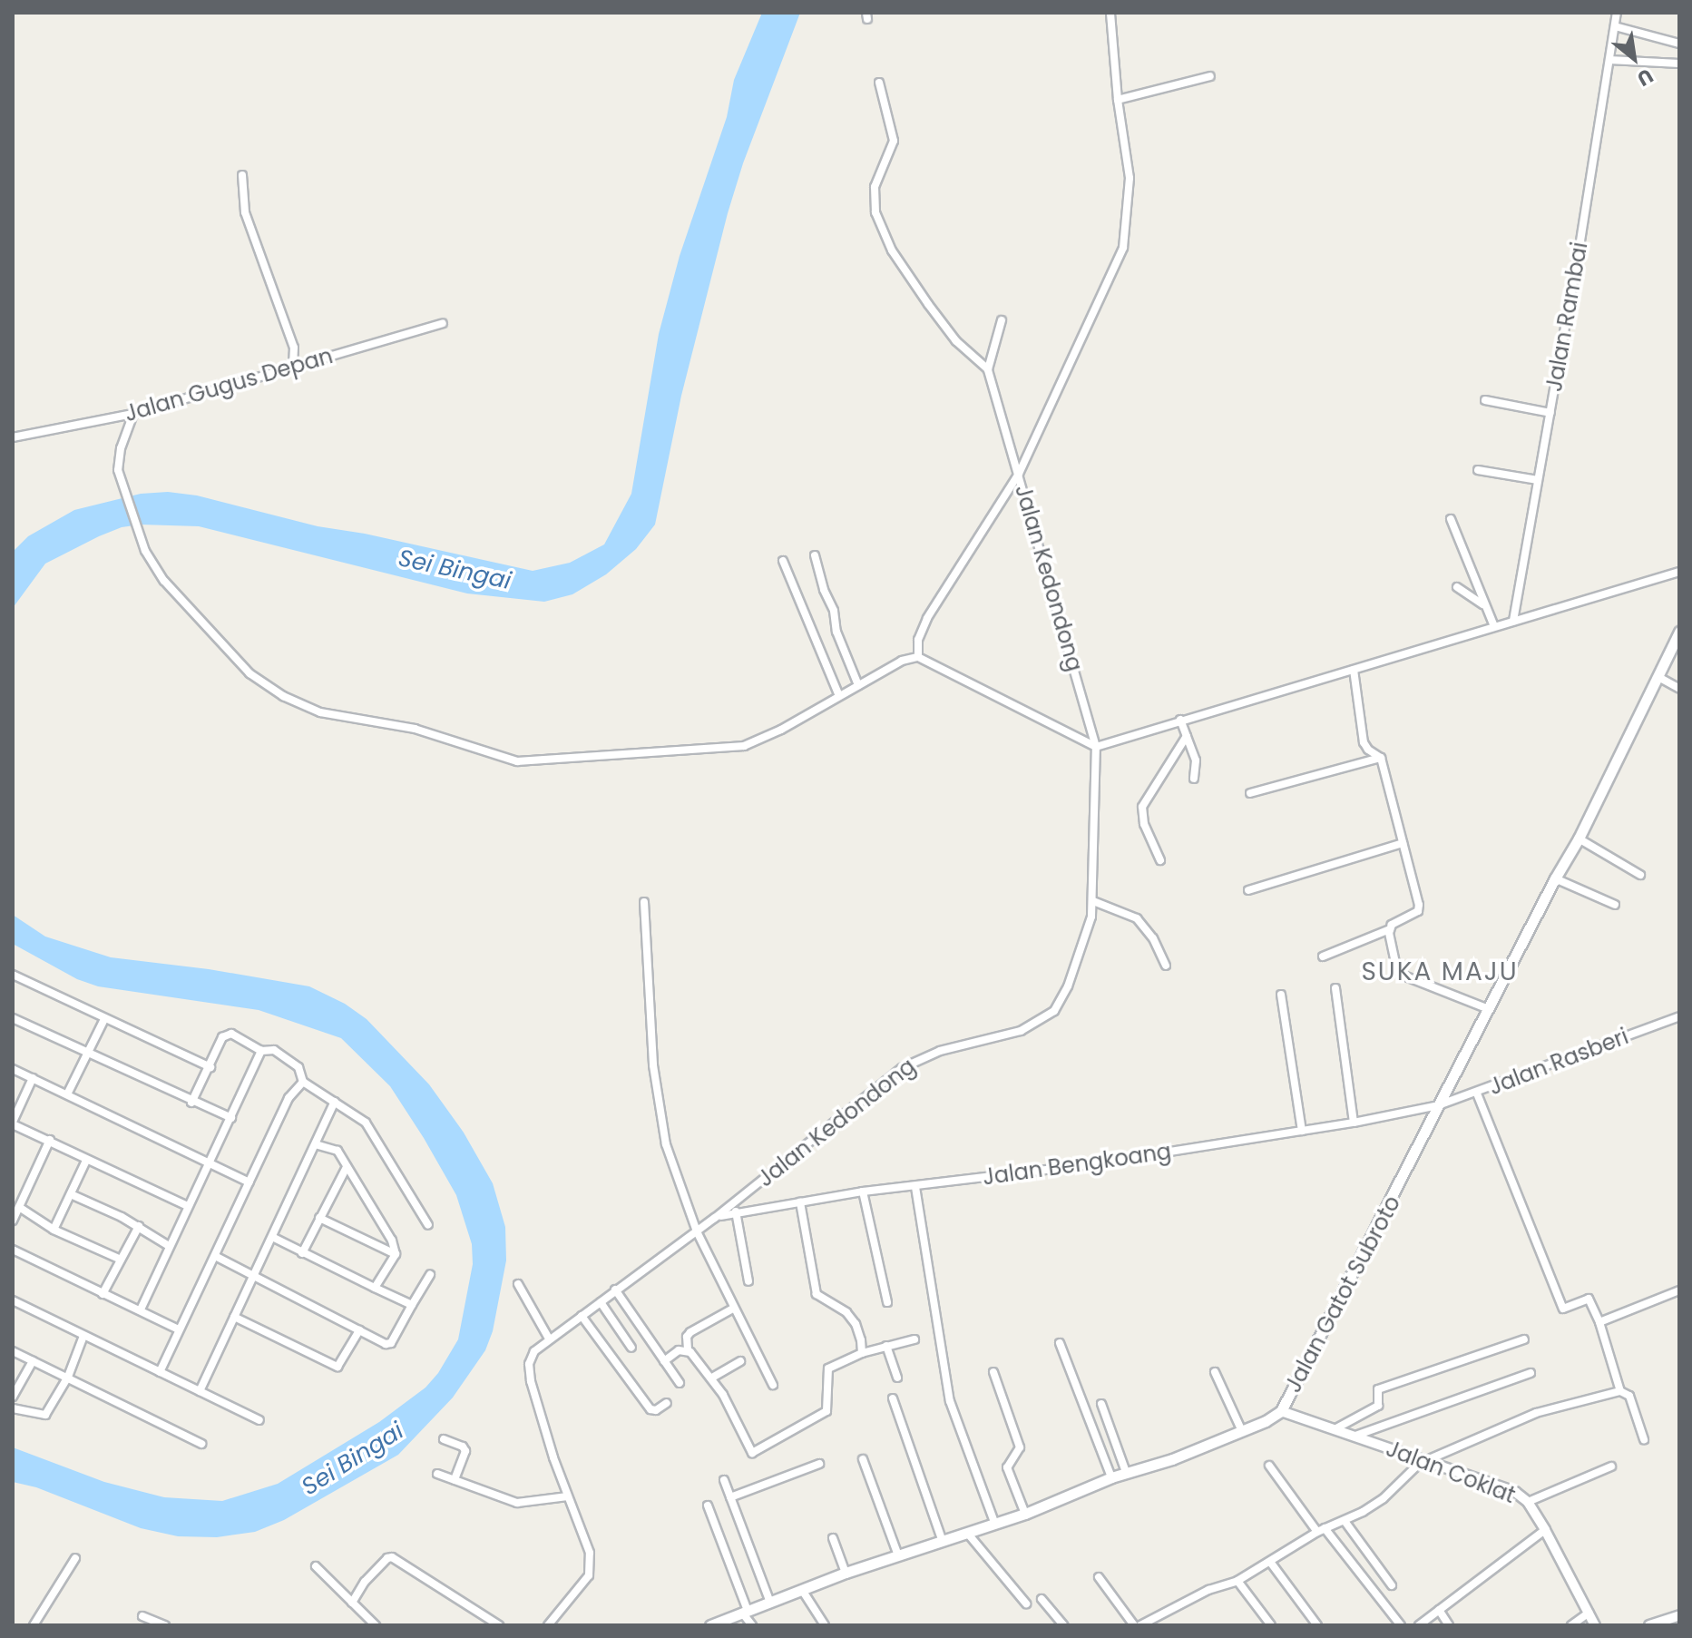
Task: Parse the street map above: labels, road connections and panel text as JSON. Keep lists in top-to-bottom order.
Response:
{
  "streets": {
    "main road": ["Jalan Gatot Subroto"],
    "street": [
      "Jalan Rambai",
      "Jalan Gugus Depan",
      "Jalan Kedondong",
      "Jalan Rasberi",
      "Jalan Bengkoang",
      "Jalan Coklat"
    ]
  },
  "crossings": [
    ["Jalan Kedondong", "Jalan Bengkoang"],
    ["Jalan Rasberi", "Jalan Bengkoang"],
    ["Jalan Rasberi", "Jalan Gatot Subroto"],
    ["Jalan Bengkoang", "Jalan Gatot Subroto"],
    ["Jalan Gatot Subroto", "Jalan Coklat"]
  ],
  "districts": ["SUKA MAJU"],
  "water": ["Sei Bingai"],
  "north": "bottom right"
}
